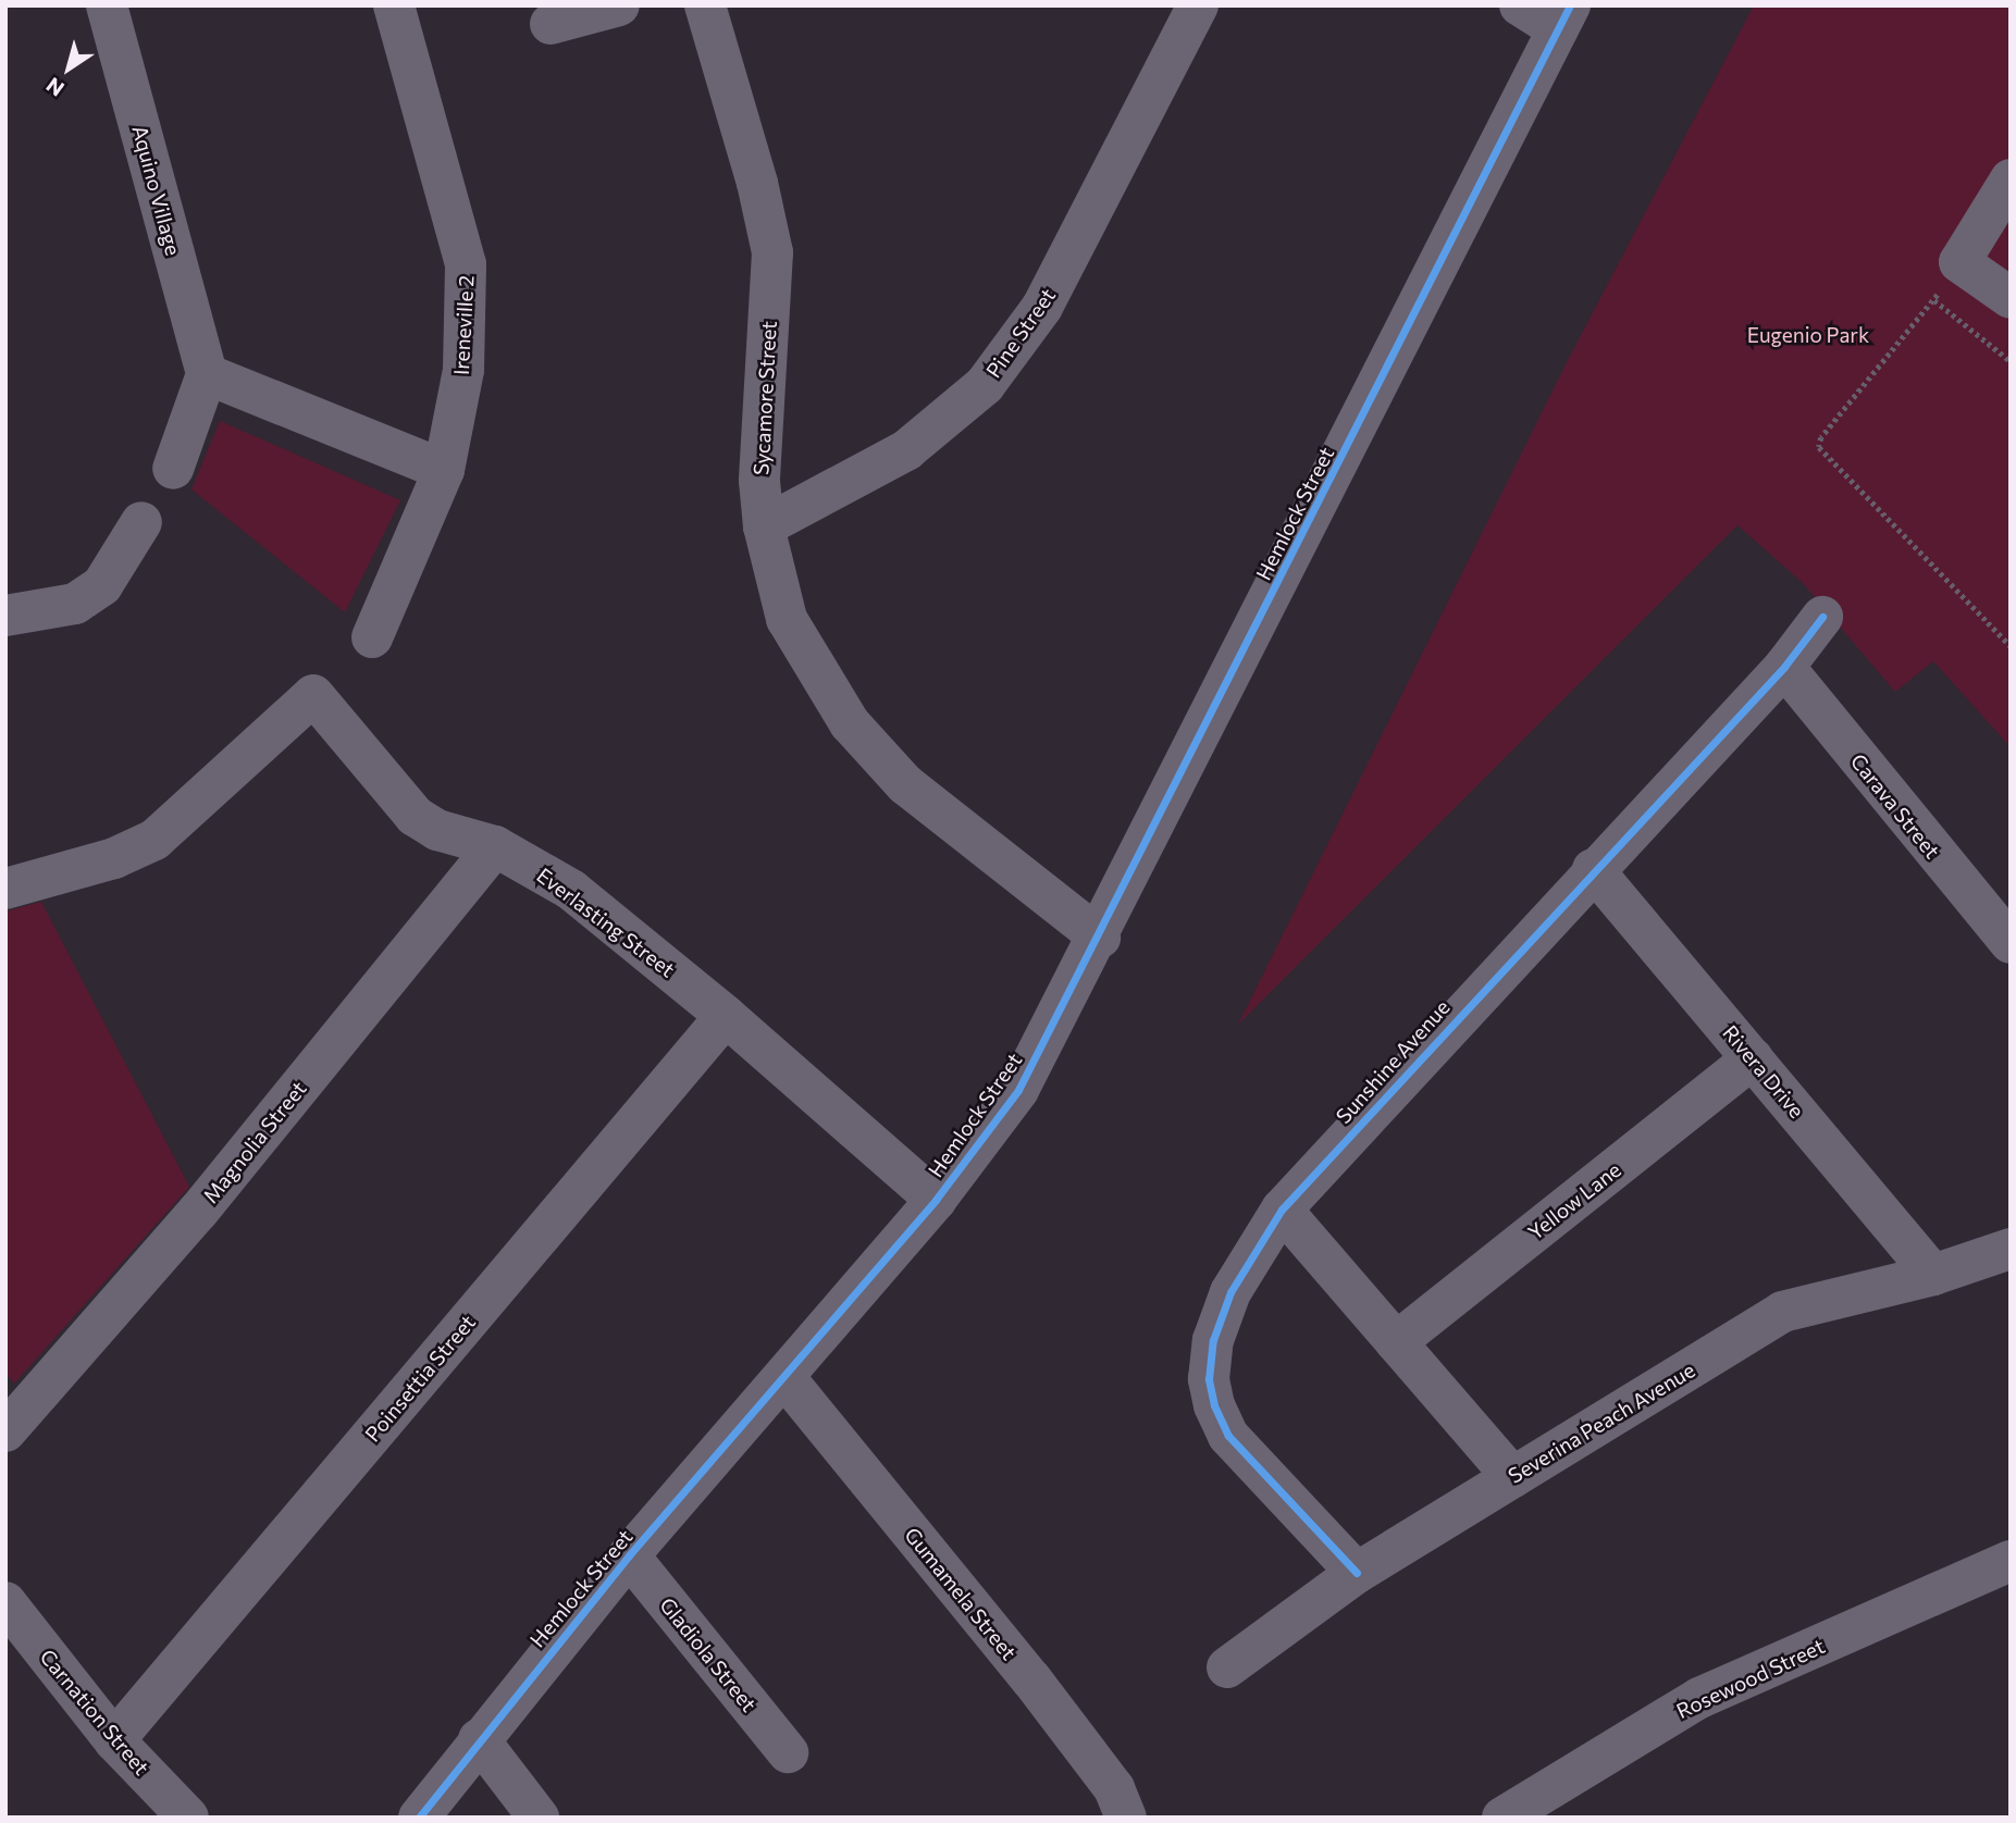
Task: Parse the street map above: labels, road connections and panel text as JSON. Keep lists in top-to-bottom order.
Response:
{
  "streets": {
    "street": [
      "Aquino Village",
      "Ireneville 2",
      "Pine Street",
      "Sycamore Street",
      "Hemlock Street",
      "Carava Street",
      "Everlasting Street",
      "Sunshine Avenue",
      "Rivera Drive",
      "Magnolia Street",
      "Yellow Lane",
      "Poinsettia Street",
      "Severina Peach Avenue",
      "Gumamela Street",
      "Gladiola Street",
      "Rosewood Street",
      "Carnation Street"
    ]
  },
  "crossings": [
    ["Pine Street", "Sycamore Street"],
    ["Sycamore Street", "Hemlock Street"],
    ["Hemlock Street", "Everlasting Street"],
    ["Hemlock Street", "Gumamela Street"],
    ["Hemlock Street", "Gladiola Street"],
    ["Carava Street", "Sunshine Avenue"],
    ["Everlasting Street", "Magnolia Street"],
    ["Everlasting Street", "Poinsettia Street"],
    ["Sunshine Avenue", "Rivera Drive"],
    ["Sunshine Avenue", "Severina Peach Avenue"],
    ["Rivera Drive", "Yellow Lane"],
    ["Rivera Drive", "Severina Peach Avenue"],
    ["Poinsettia Street", "Carnation Street"]
  ],
  "parks": ["Eugenio Park"],
  "north": "bottom left"
}
